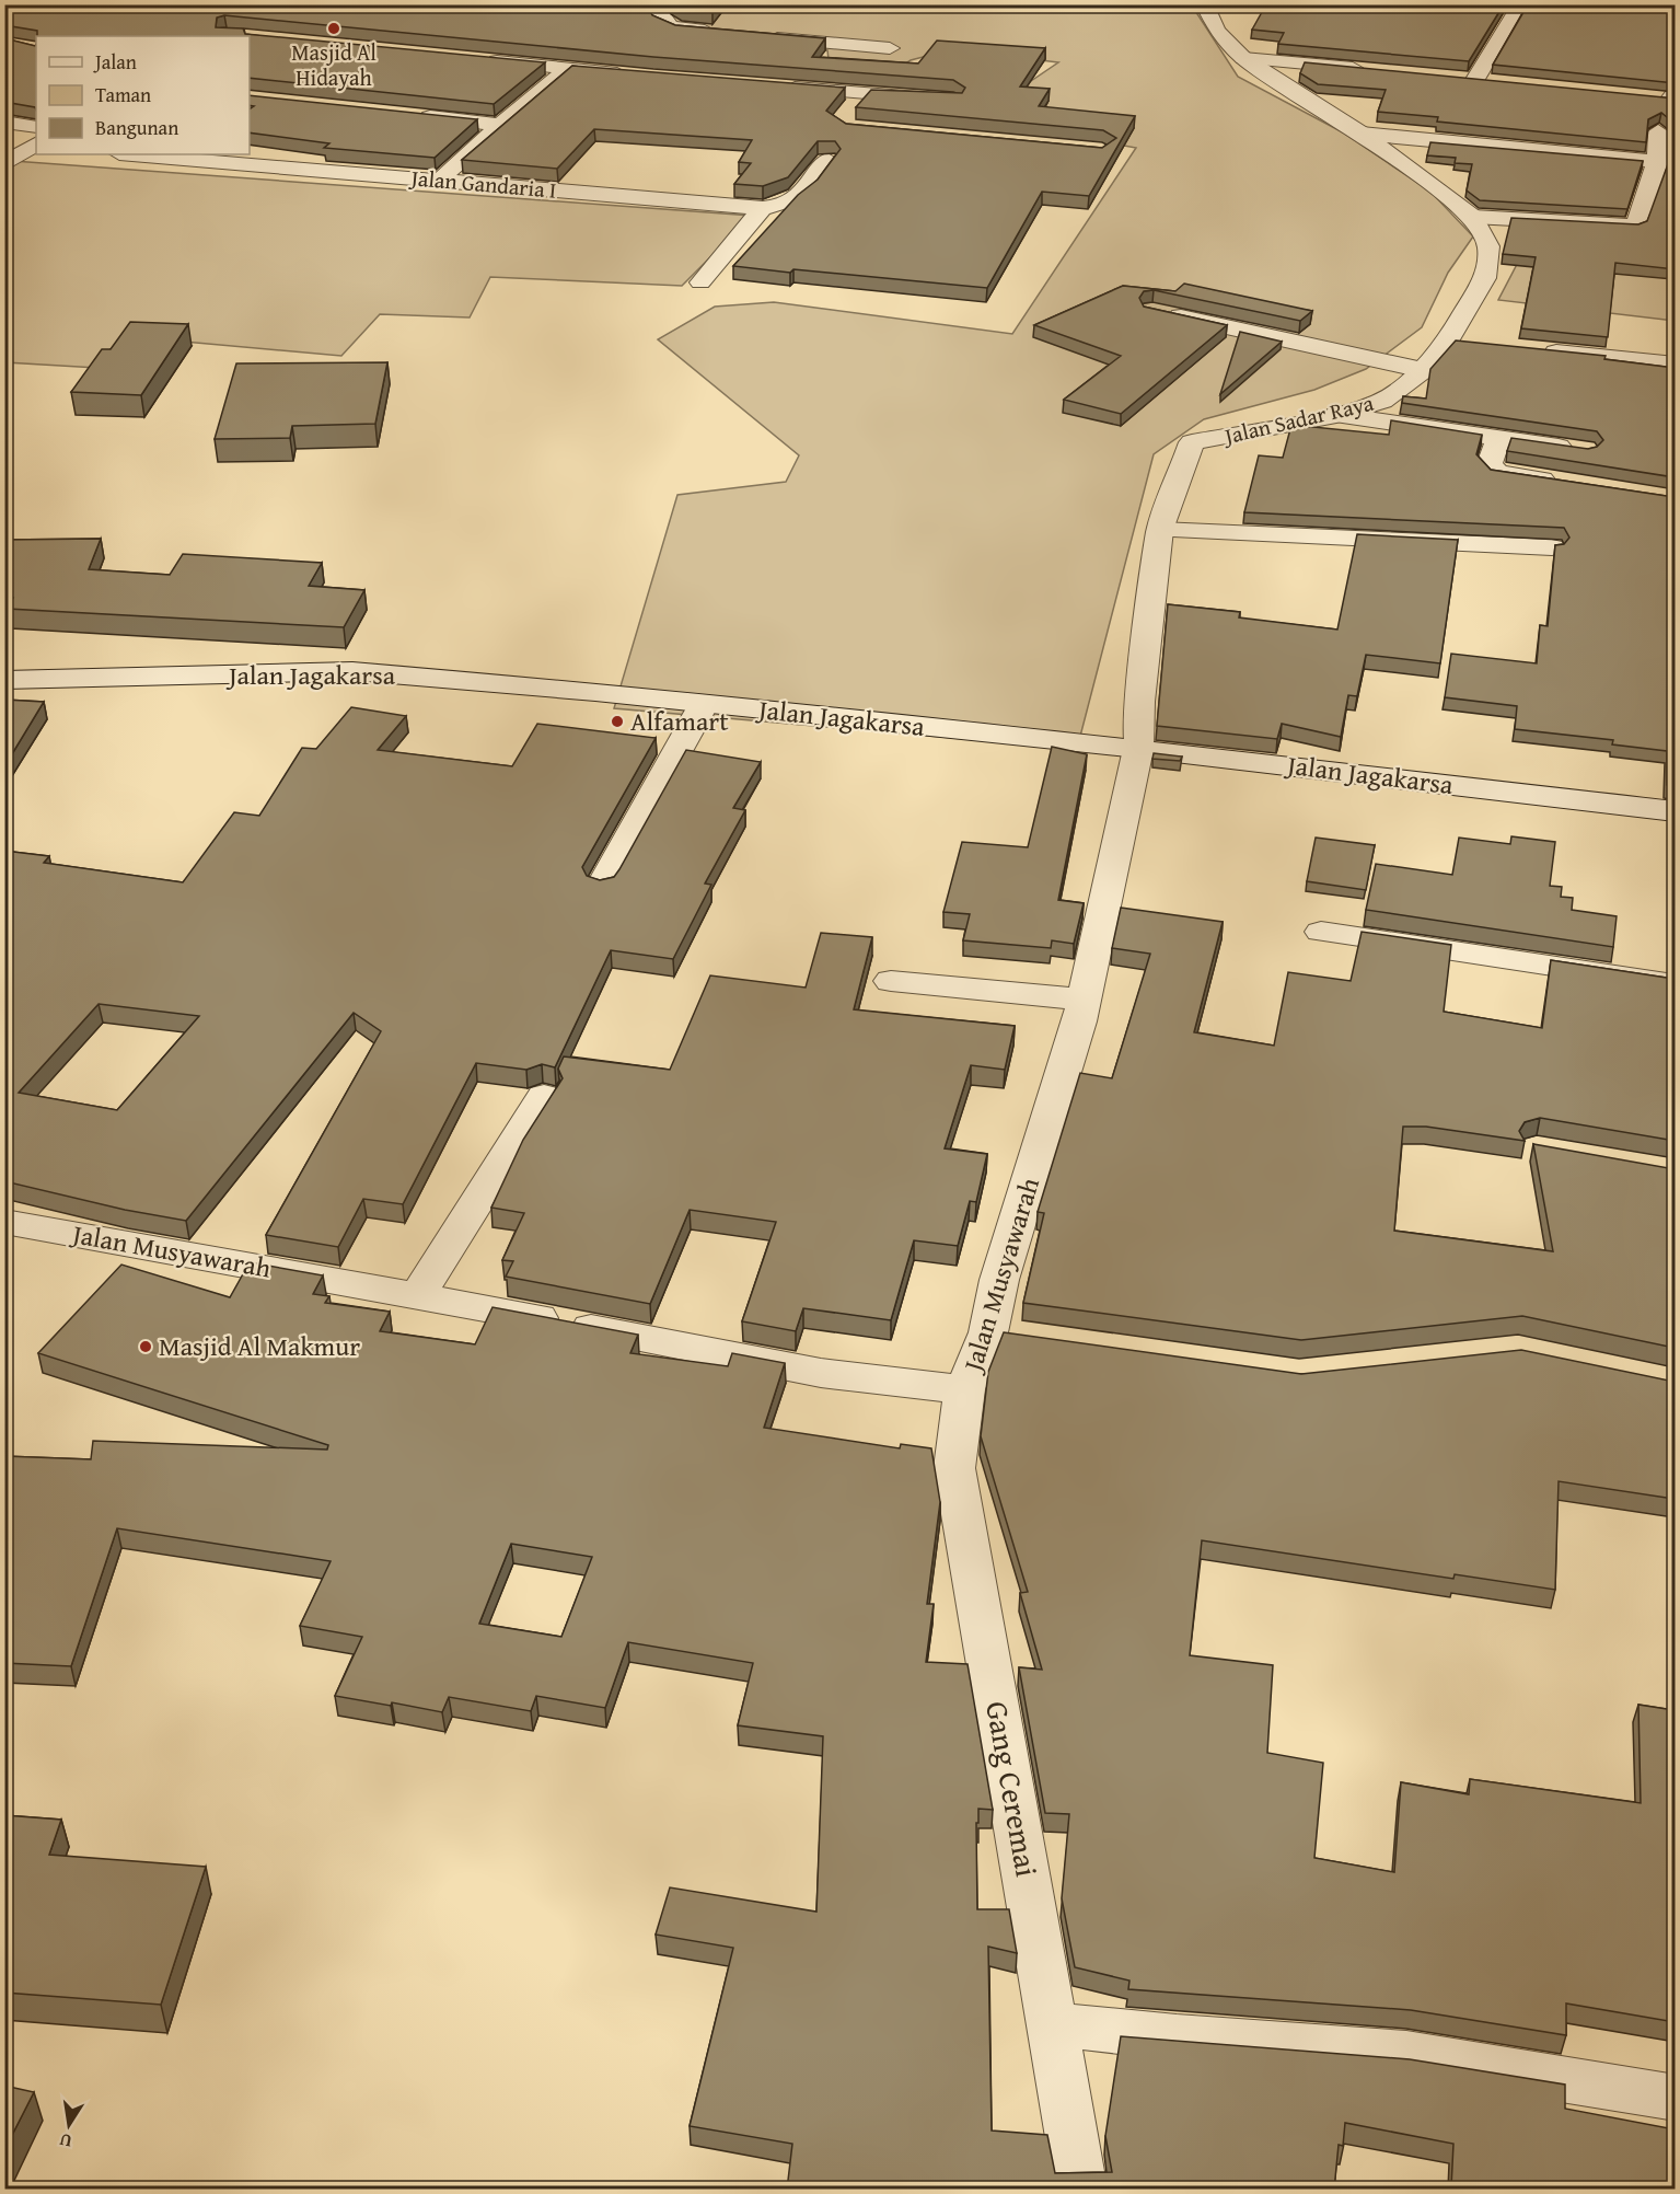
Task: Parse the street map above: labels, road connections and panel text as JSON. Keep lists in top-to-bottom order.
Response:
{
  "streets": {
    "street": [
      "Jalan Gandaria I",
      "Jalan Sadar Raya",
      "Jalan Jagakarsa",
      "Jalan Musyawarah",
      "Gang Ceremai"
    ]
  },
  "crossings": [
    ["Jalan Sadar Raya", "Jalan Jagakarsa"],
    ["Jalan Sadar Raya", "Jalan Musyawarah"],
    ["Jalan Jagakarsa", "Jalan Musyawarah"],
    ["Jalan Musyawarah", "Gang Ceremai"]
  ],
  "places": ["Masjid Al Hidayah", "Alfamart", "Masjid Al Makmur"],
  "legend": ["Jalan", "Taman", "Bangunan"],
  "north": "bottom"
}
